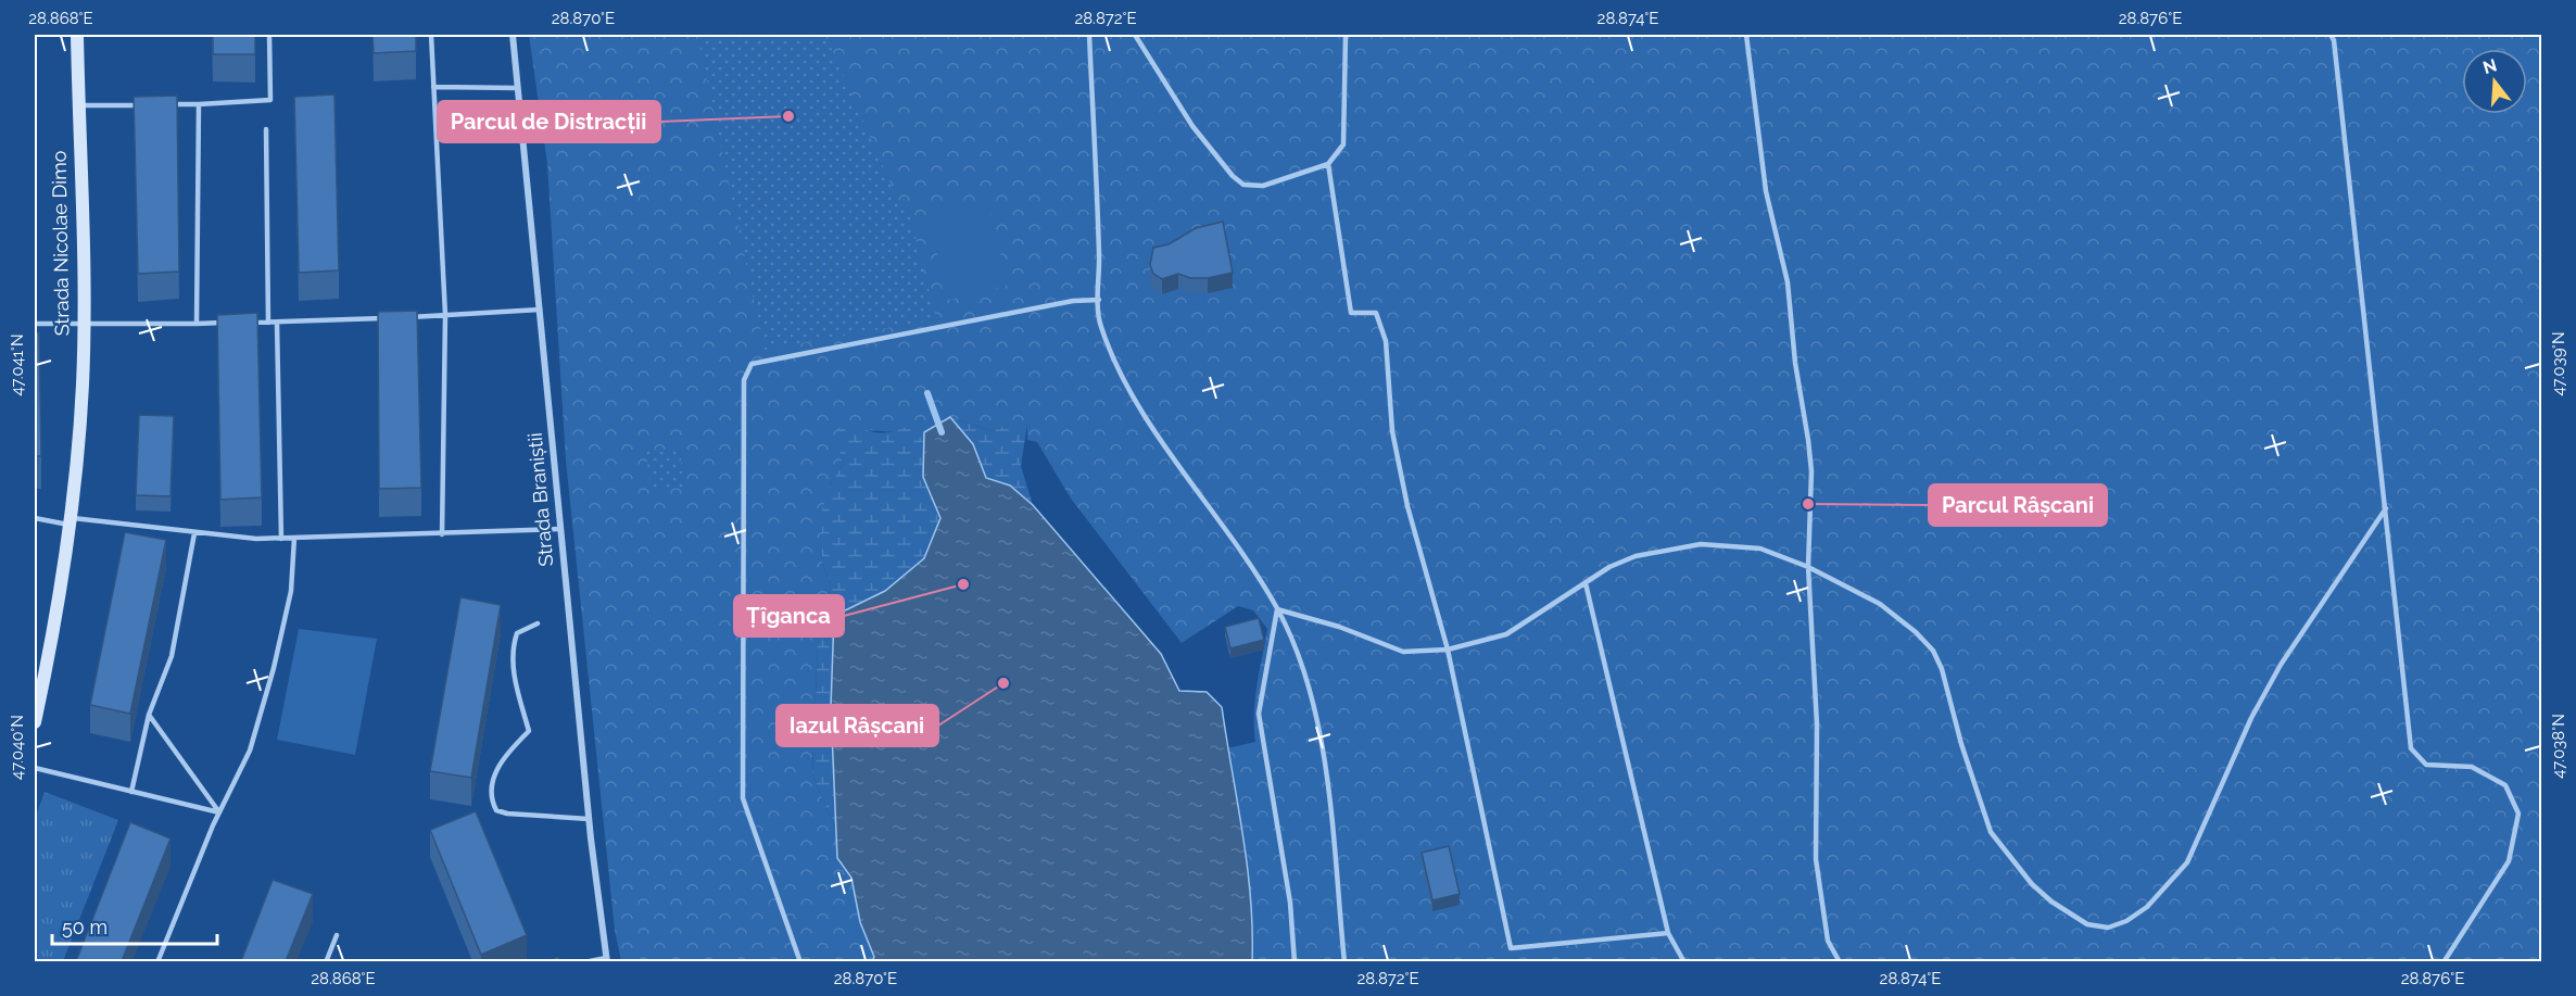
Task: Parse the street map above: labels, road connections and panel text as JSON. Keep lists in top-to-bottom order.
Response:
{
  "streets": {
    "main road": ["Strada Nicolae Dimo"],
    "street": ["Strada Braniștii"]
  },
  "places": [
    "Parcul de Distracții",
    "Parcul Râșcani",
    "Țîganca",
    "Iazul Râșcani"
  ],
  "scale_bar": "50 m",
  "north": "top",
  "coordinates": [
    "28.868°E",
    "28.870°E",
    "28.872°E",
    "28.874°E",
    "28.876°E",
    "47.039°N",
    "47.041°N",
    "47.038°N",
    "47.040°N"
  ]
}
